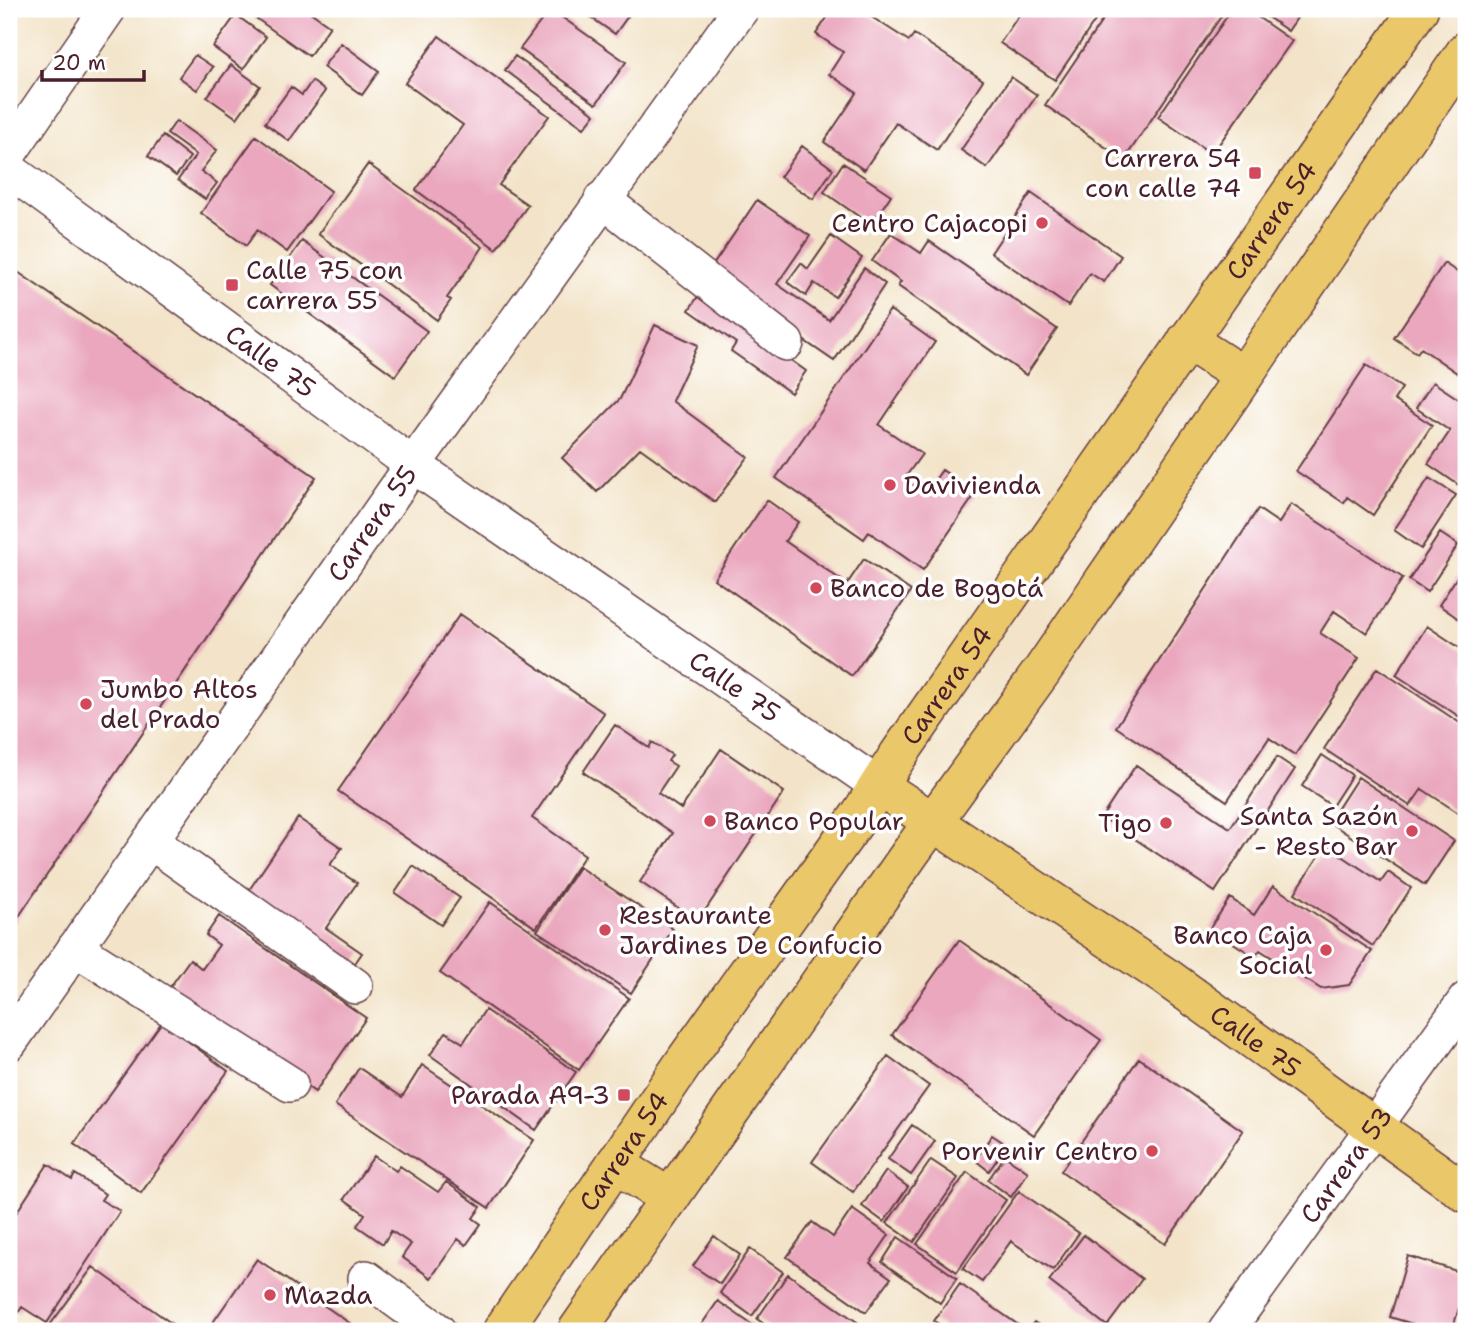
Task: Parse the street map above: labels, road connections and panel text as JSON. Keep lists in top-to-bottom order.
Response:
{
  "streets": {
    "main road": ["Carrera 54", "Calle 75"],
    "street": ["Carrera 55", "Carrera 53"]
  },
  "crossings": [
    ["Carrera 54", "Calle 75"],
    ["Calle 75", "Carrera 55"],
    ["Calle 75", "Carrera 53"]
  ],
  "places": {
    "transit": ["Carrera 54 con calle 74", "Calle 75 con carrera 55", "Parada A9-3"],
    "other": [
      "Centro Cajacopi",
      "Davivienda",
      "Banco de Bogotá",
      "Jumbo Altos del Prado",
      "Banco Popular",
      "Tigo",
      "Santa Sazón - Resto Bar",
      "Restaurante Jardines De Confucio",
      "Banco Caja Social",
      "Porvenir Centro",
      "Mazda"
    ]
  },
  "scale_bar": "20 m"
}
